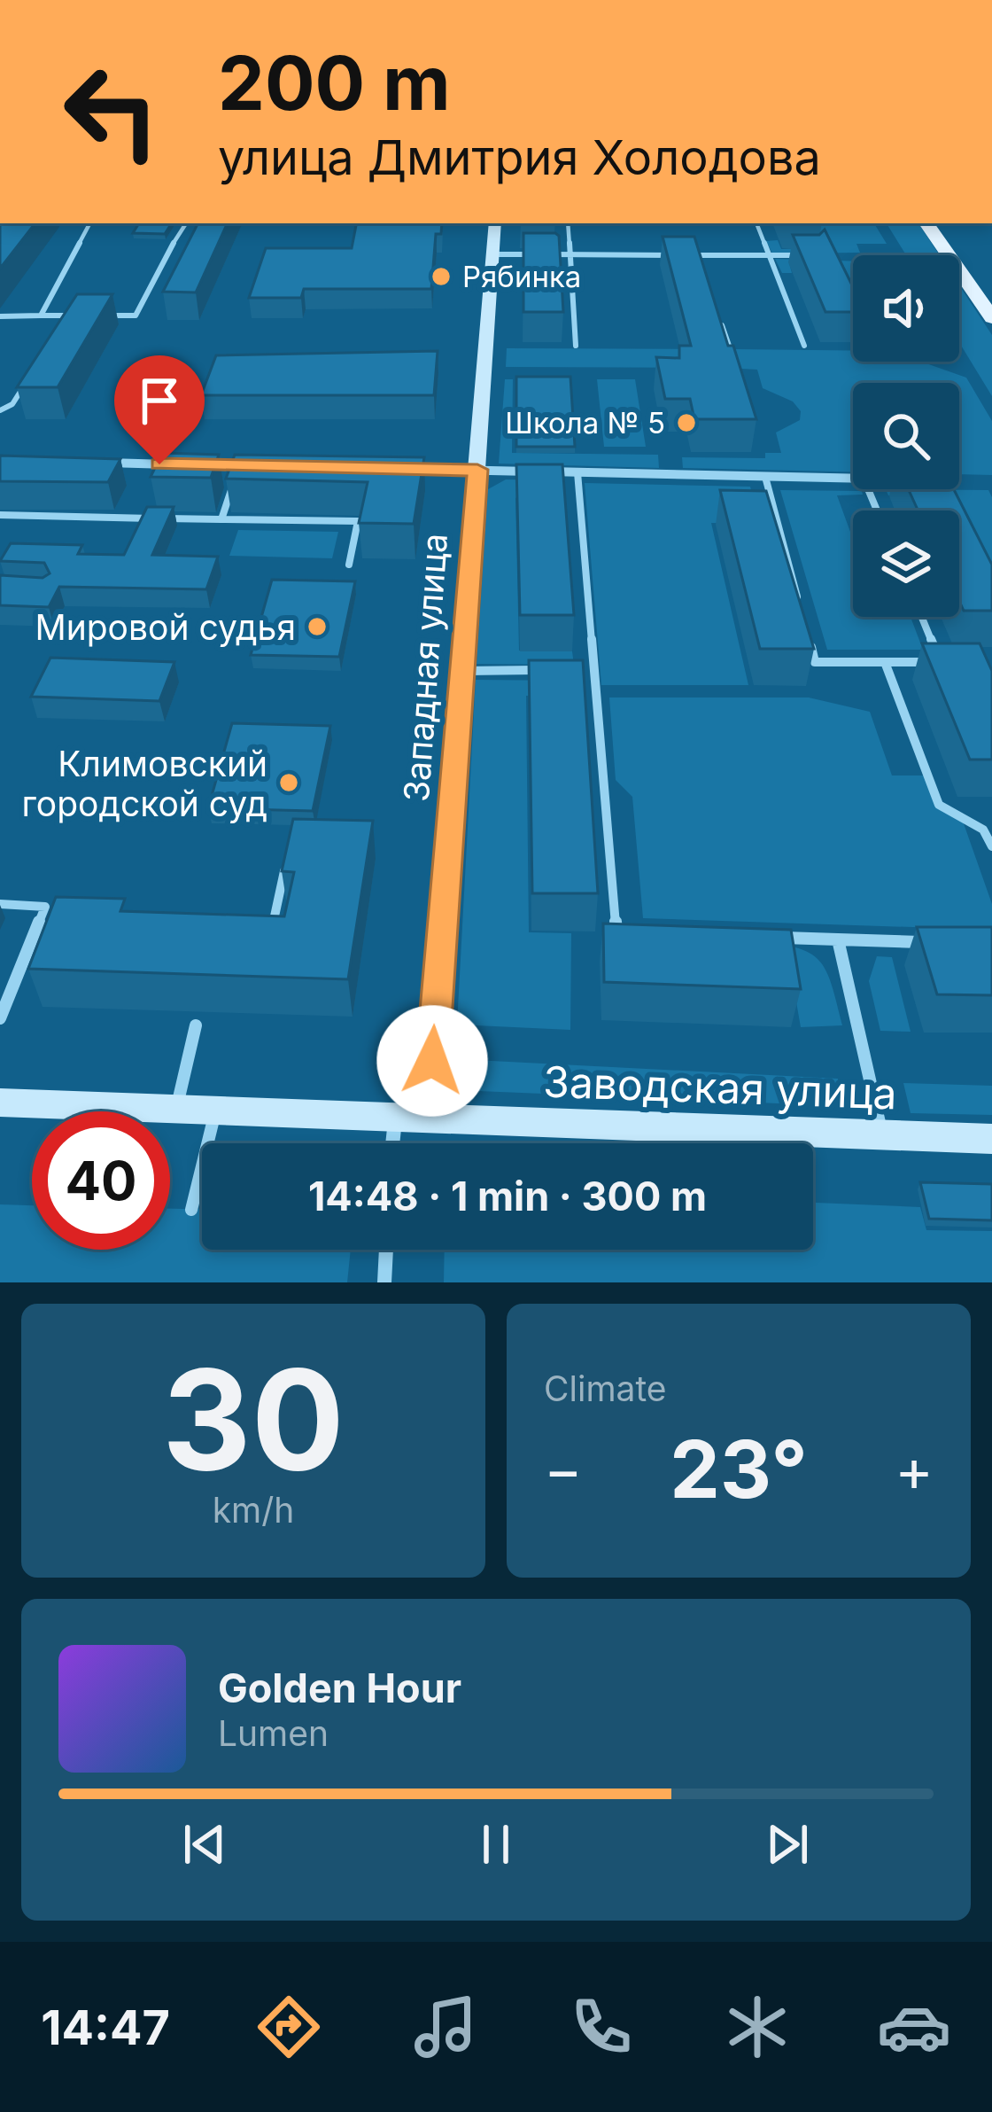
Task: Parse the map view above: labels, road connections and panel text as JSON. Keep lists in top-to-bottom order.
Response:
{
  "streets": {
    "street": ["Западная улица", "Заводская улица"]
  },
  "crossings": [
    ["Западная улица", "Заводская улица"]
  ],
  "places": [
    "Рябинка",
    "Школа № 5",
    "Мировой судья",
    "Климовский городской суд"
  ],
  "page": {
    "turn": ["200 m", "улица Дмитрия Холодова"],
    "limit": "40",
    "trip": "14:48 · 1 min · 300 m",
    "tile": [
      ["30", "km/h"],
      "Climate"
    ],
    "heat": ["−", "23°", "+"],
    "song": ["Golden Hour", "Lumen"],
    "tabs": "14:47"
  }
}
